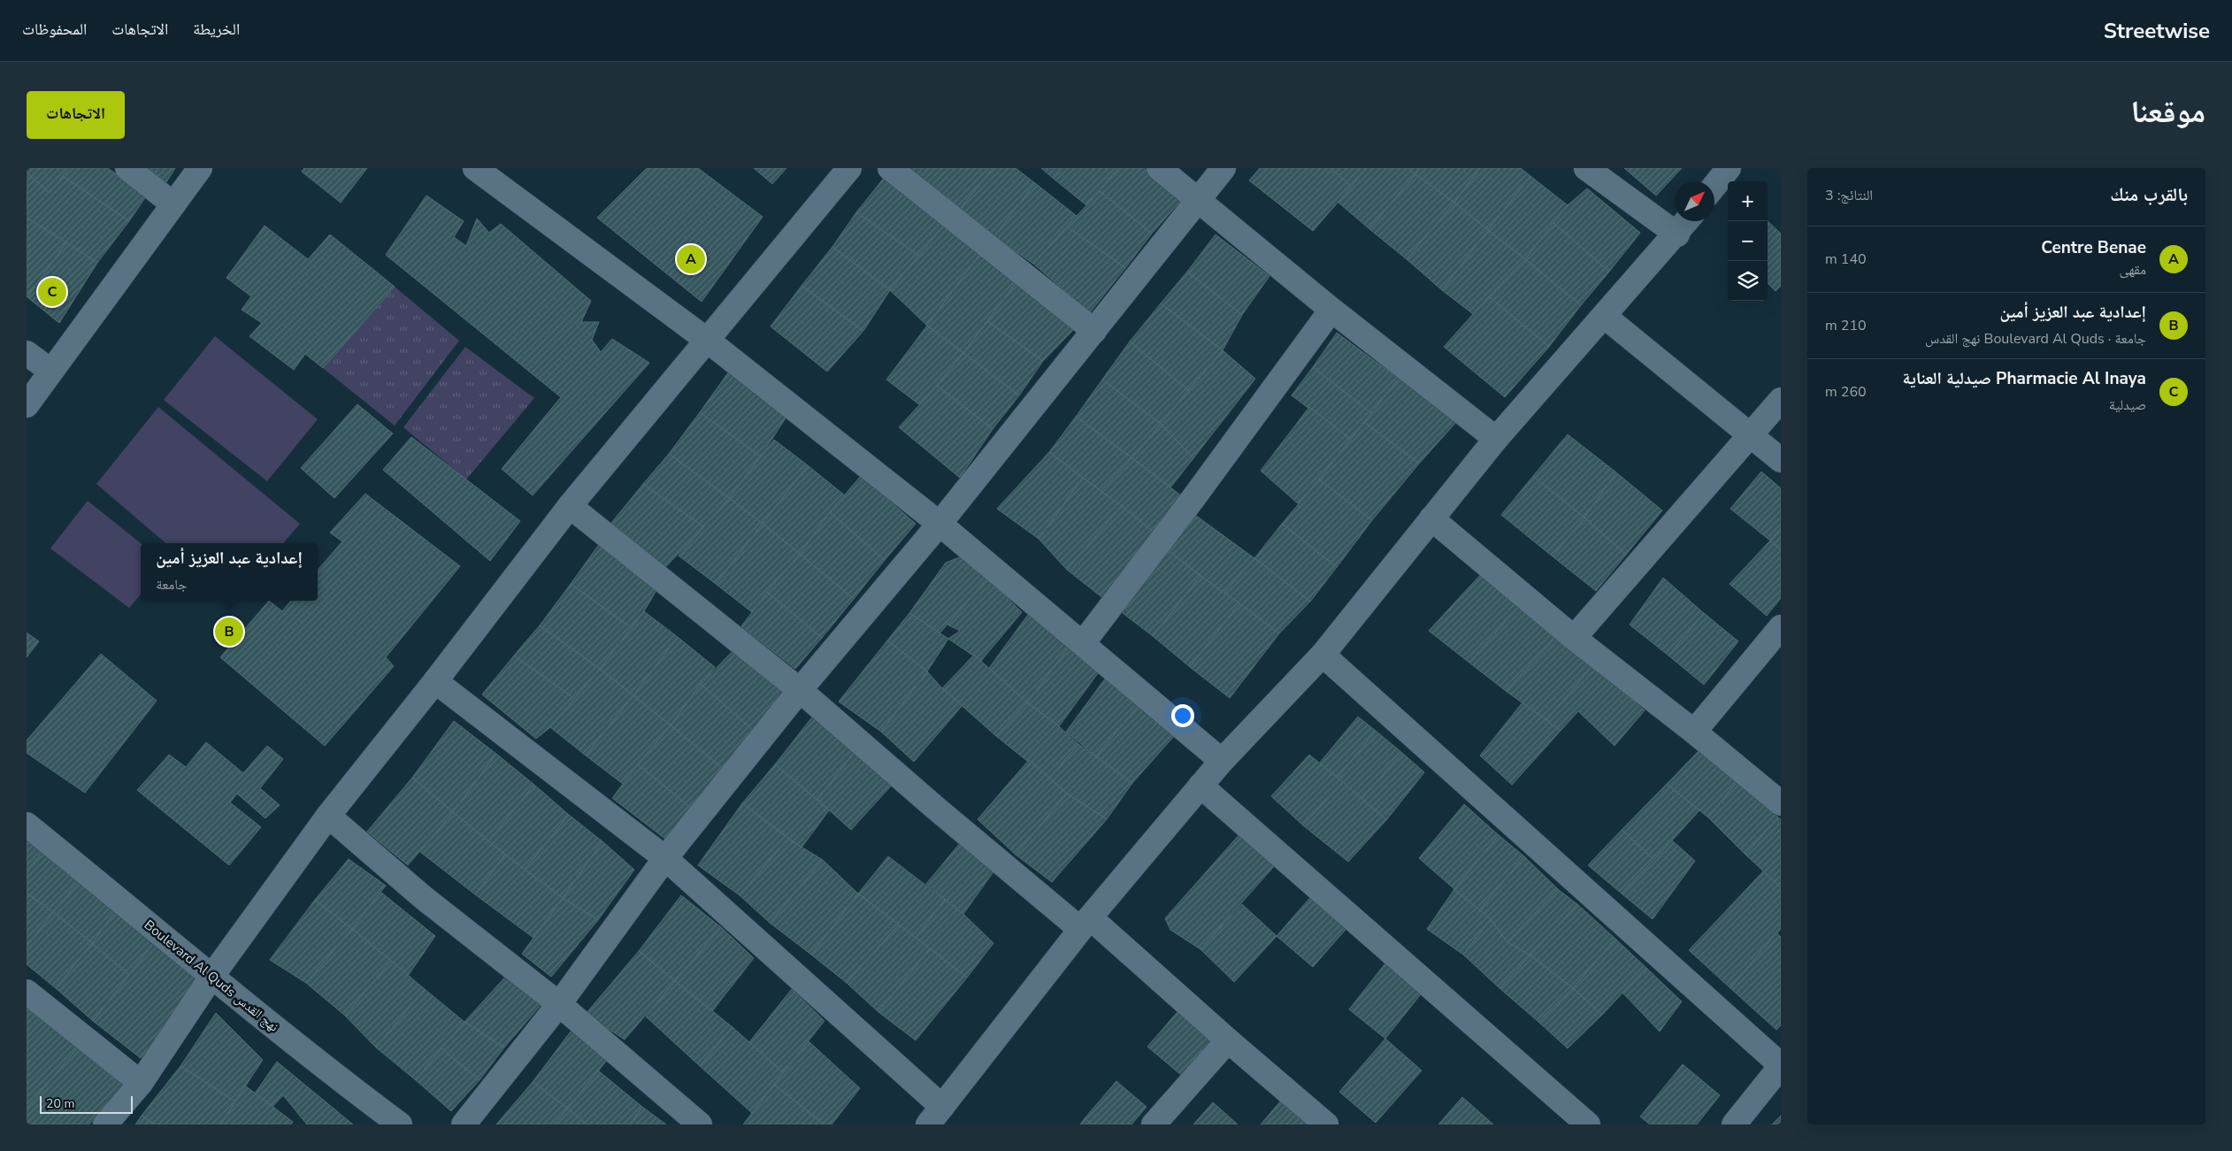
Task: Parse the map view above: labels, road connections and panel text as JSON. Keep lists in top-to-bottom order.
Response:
{
  "streets": {
    "street": ["Boulevard Al Quds نهج القدس"]
  },
  "scale_bar": "20 m",
  "north": "top right",
  "page": {
    "header": "Streetwise",
    "nav": ["الخريطة", "الاتجاهات", "المحفوظات"],
    "title": "موقعنا",
    "buttons": "الاتجاهات",
    "heading": ["بالقرب منك", "النتائج: 3"],
    "map_buttons": ["+", "−"],
    "list": [
      {
        "mark": "A",
        "name": "Centre Benae",
        "note": "مقهى",
        "value": "140 m"
      },
      {
        "mark": "B",
        "name": "إعدادية عبد العزيز أمين",
        "note": "جامعة · Boulevard Al Quds نهج القدس",
        "value": "210 m"
      },
      {
        "mark": "C",
        "name": "Pharmacie Al Inaya صيدلية العناية",
        "note": "صيدلية",
        "value": "260 m"
      }
    ],
    "pins": ["A", "C", "B"],
    "popup": ["إعدادية عبد العزيز أمين", "جامعة"],
    "scale": "20 m"
  }
}
